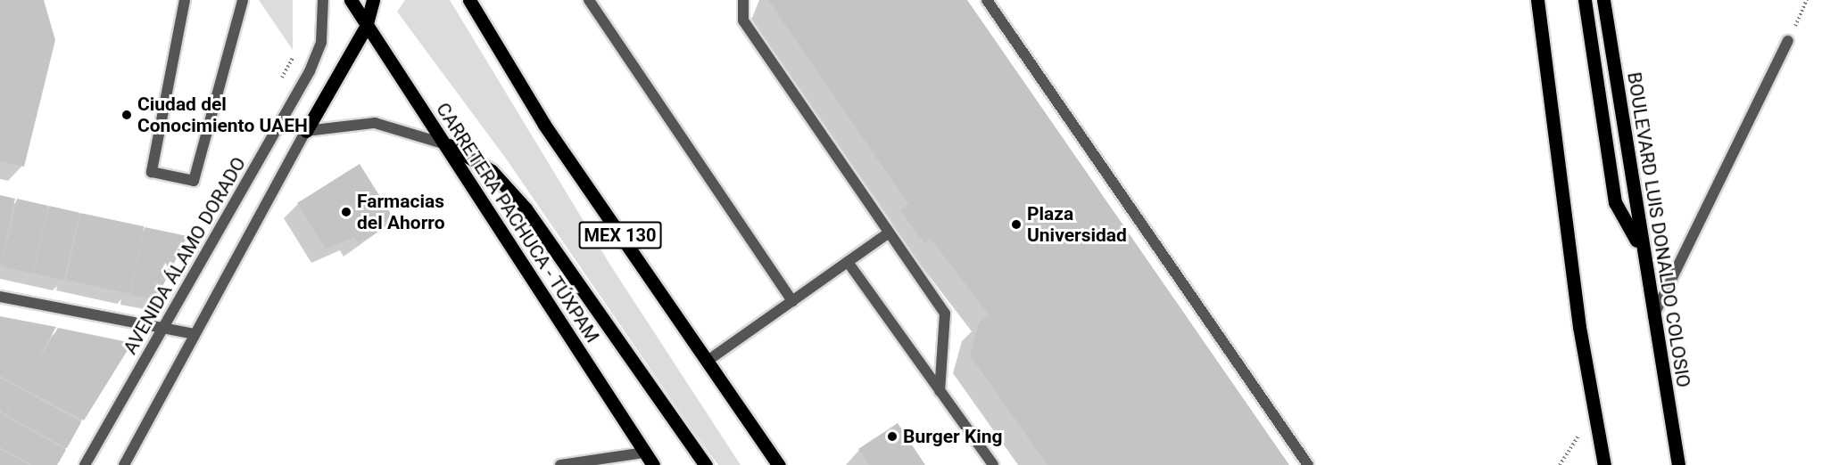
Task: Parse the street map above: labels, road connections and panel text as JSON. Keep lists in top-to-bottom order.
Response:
{
  "streets": {
    "main road": ["CARRETERA PACHUCA - TÚXPAM", "BOULEVARD LUIS DONALDO COLOSIO", "MEX 130"],
    "street": ["AVENIDA ÁLAMO DORADO"]
  },
  "places": [
    "Ciudad del Conocimiento UAEH",
    "Farmacias del Ahorro",
    "Plaza Universidad",
    "Burger King"
  ]
}
